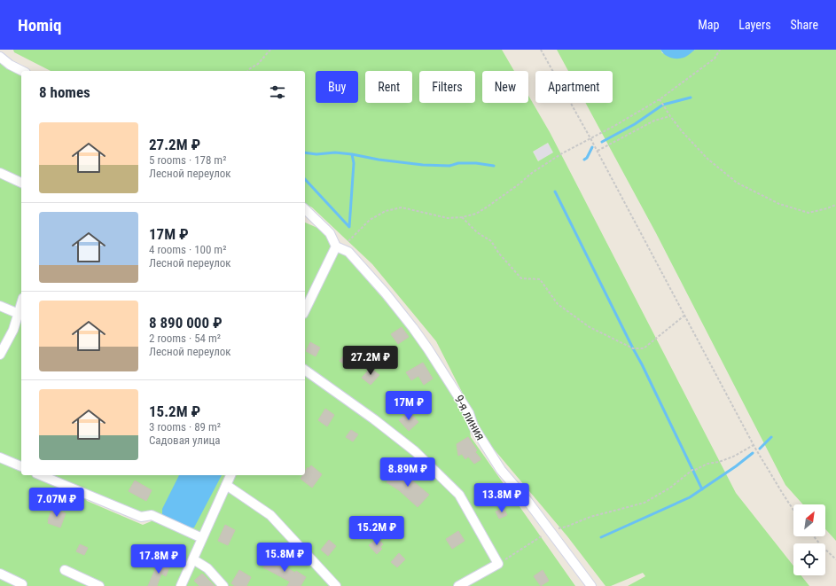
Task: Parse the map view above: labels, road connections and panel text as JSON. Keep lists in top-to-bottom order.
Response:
{
  "streets": {
    "street": ["9-я линия"]
  },
  "north": "top right",
  "page": {
    "header": "Homiq",
    "nav": ["Map", "Layers", "Share"],
    "chip": [
      "Buy",
      "Rent",
      "Filters",
      "New",
      "Apartment"
    ],
    "heading": "8 homes",
    "list": [
      {
        "name": "27.2M ₽",
        "note": "5 rooms · 178 m² · Лесной переулок"
      },
      {
        "name": "17M ₽",
        "note": "4 rooms · 100 m² · Лесной переулок"
      },
      {
        "name": "8 890 000 ₽",
        "note": "2 rooms · 54 m² · Лесной переулок"
      },
      {
        "name": "15.2M ₽",
        "note": "3 rooms · 89 m² · Садовая улица"
      }
    ],
    "price": [
      "27.2M ₽",
      "17M ₽",
      "8.89M ₽",
      "13.8M ₽",
      "7.07M ₽",
      "15.2M ₽",
      "15.8M ₽",
      "17.8M ₽"
    ]
  }
}
